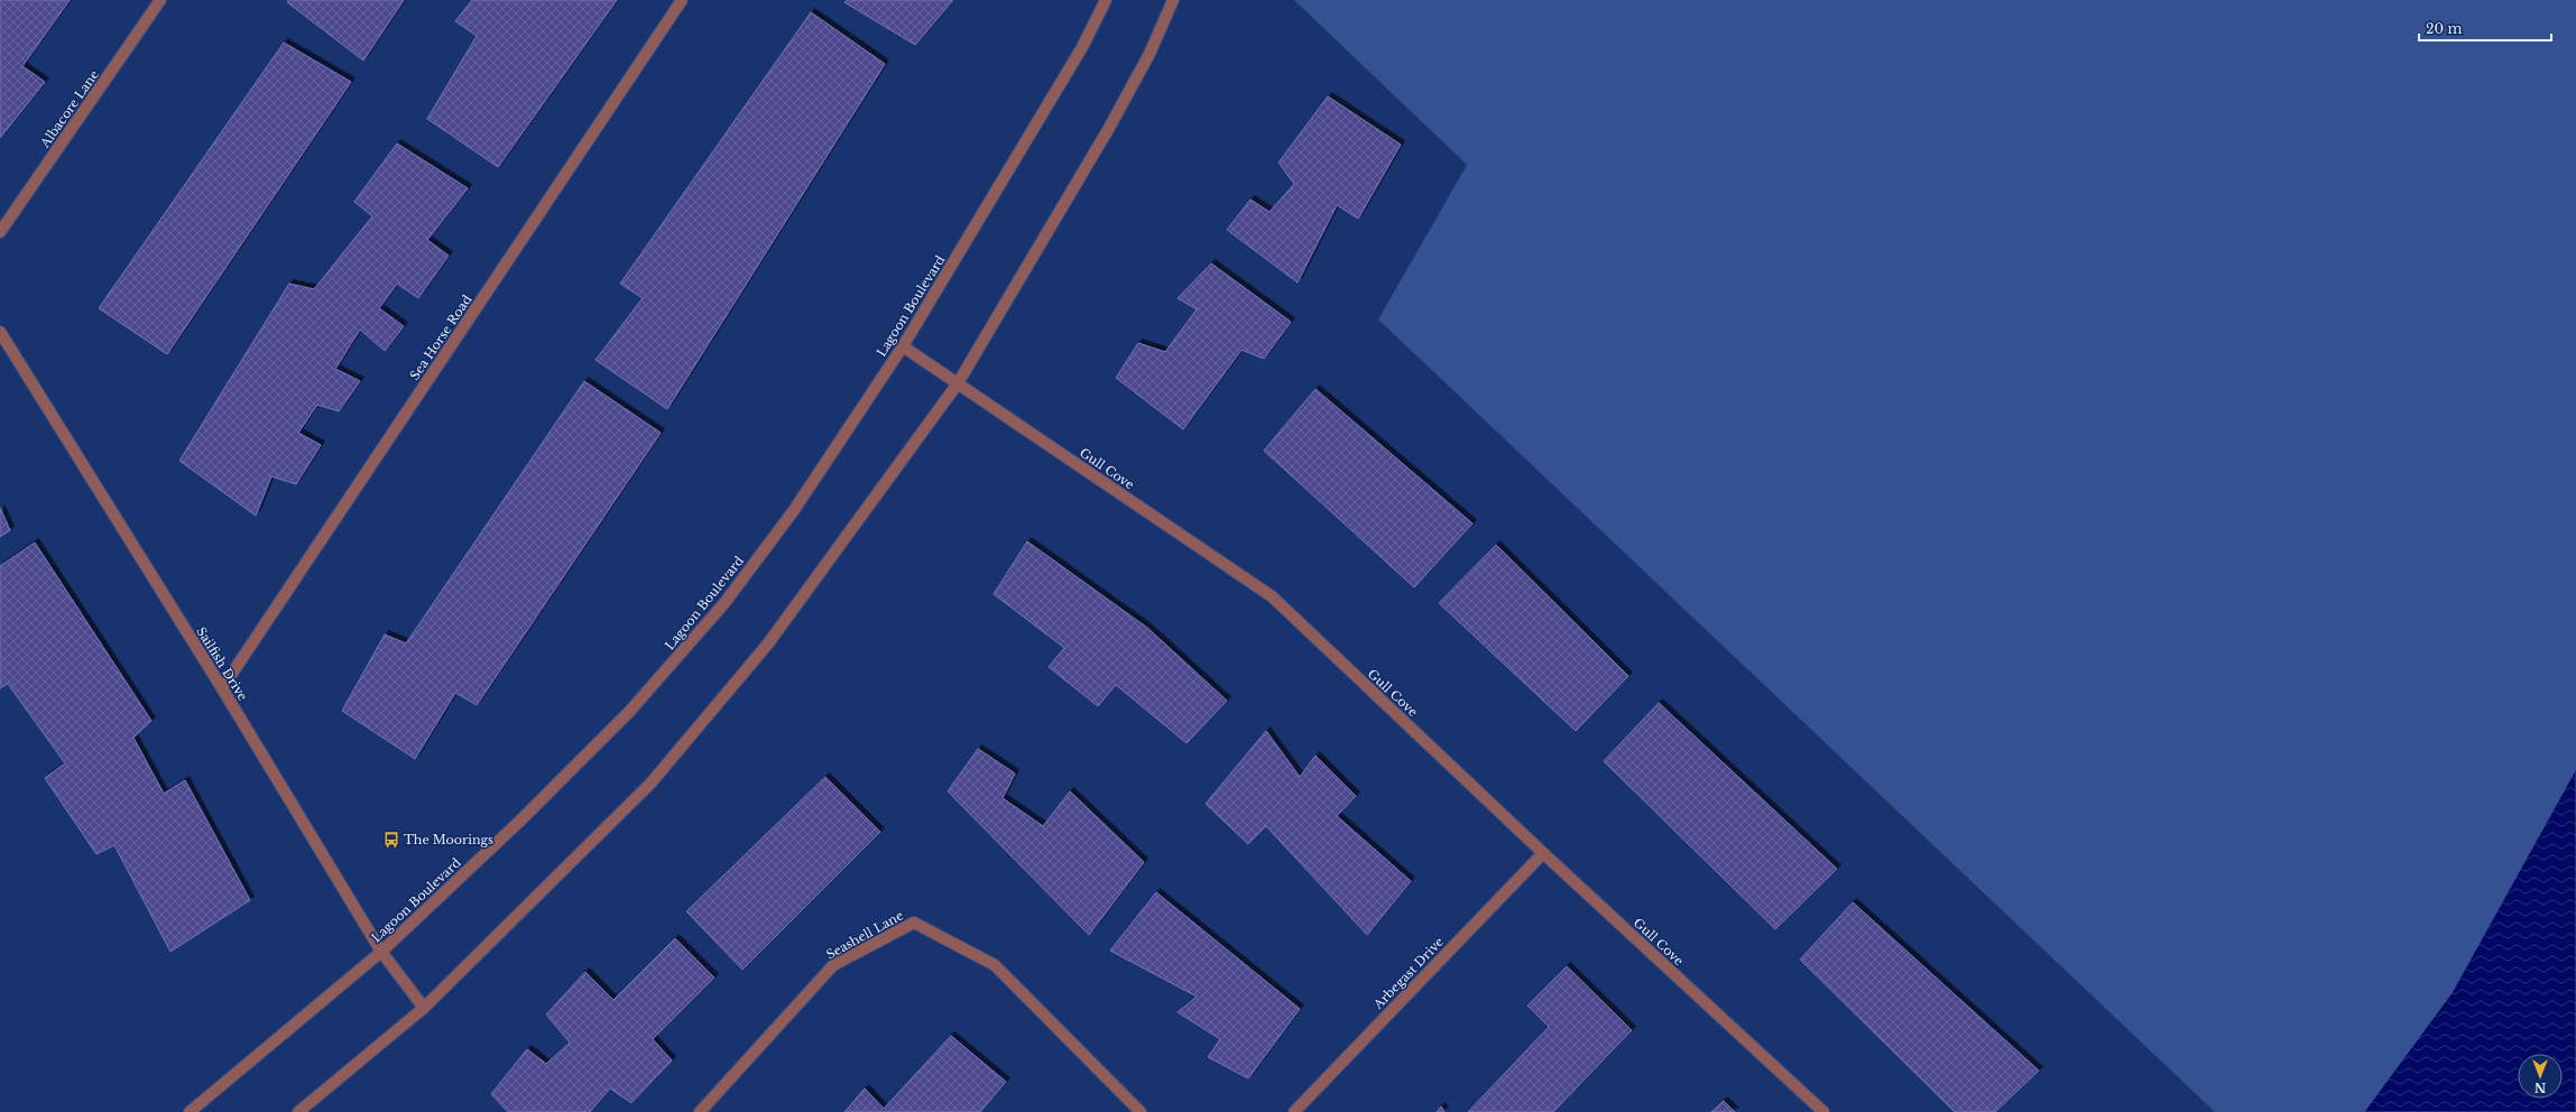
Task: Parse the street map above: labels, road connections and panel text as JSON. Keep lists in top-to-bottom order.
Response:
{
  "streets": {
    "street": [
      "Albacore Lane",
      "Lagoon Boulevard",
      "Sea Horse Road",
      "Gull Cove",
      "Sailfish Drive",
      "Seashell Lane",
      "Arbegast Drive"
    ]
  },
  "crossings": [
    ["Lagoon Boulevard", "Gull Cove"],
    ["Lagoon Boulevard", "Sailfish Drive"],
    ["Sea Horse Road", "Sailfish Drive"],
    ["Gull Cove", "Arbegast Drive"]
  ],
  "places": {
    "bus stop": ["The Moorings"]
  },
  "scale_bar": "20 m",
  "north": "bottom"
}
